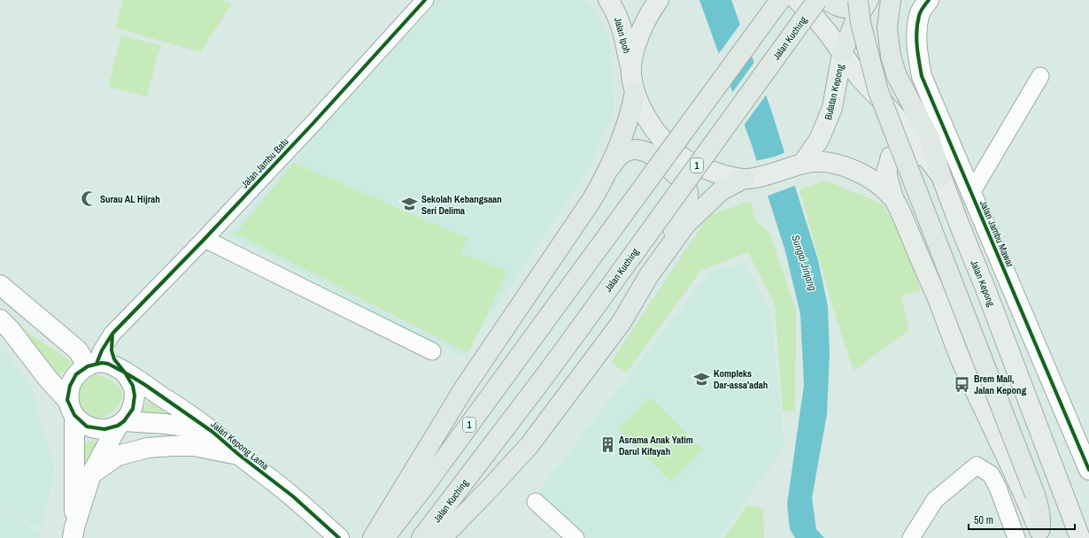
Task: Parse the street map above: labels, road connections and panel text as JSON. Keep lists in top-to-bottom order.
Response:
{
  "streets": {
    "highway": ["Jalan Kuching", "1"],
    "main road": ["Jalan Ipoh", "Bulatan Kepong", "Jalan Kepong"],
    "street": ["Jalan Jambu Batu", "Jalan Jambu Mawar", "Jalan Kepong Lama"]
  },
  "crossings": [
    ["Bulatan Kepong", "Jalan Kepong"],
    ["Jalan Jambu Batu", "Jalan Kepong Lama"]
  ],
  "water": ["Sungai Jinjang"],
  "places": {
    "mosque": ["Surau AL Hijrah"],
    "school or university": ["Sekolah Kebangsaan Seri Delima", "Kompleks Dar-assa'adah"],
    "bus stop": ["Brem Mall, Jalan Kepong"],
    "building": ["Asrama Anak Yatim Darul Kifayah"]
  },
  "scale_bar": "50 m"
}
